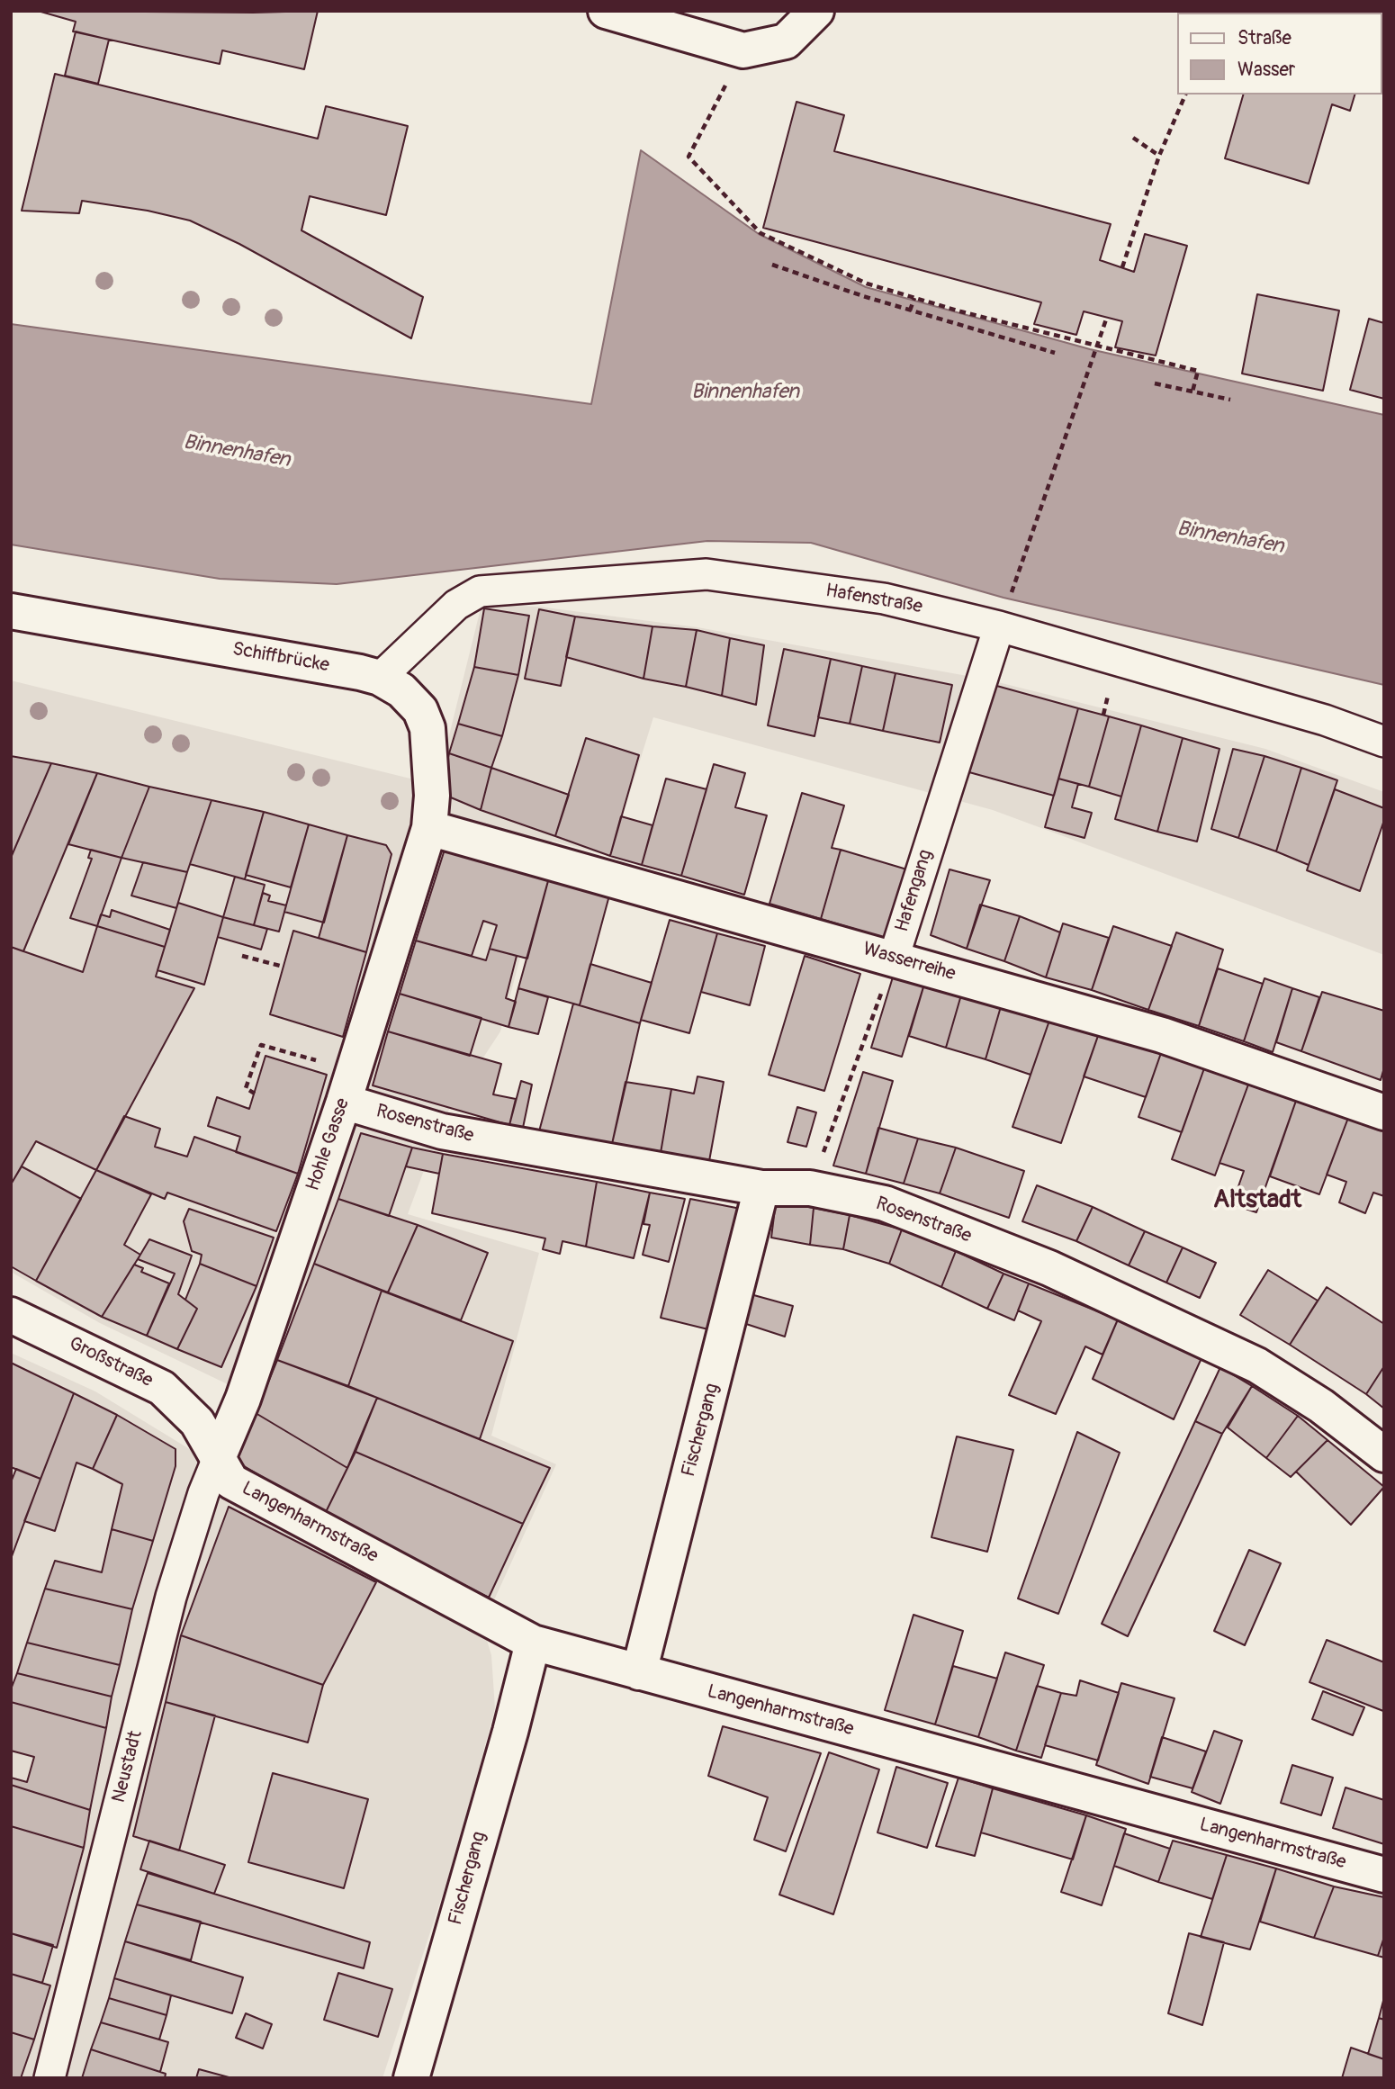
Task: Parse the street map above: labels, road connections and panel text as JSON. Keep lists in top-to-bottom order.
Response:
{
  "streets": {
    "street": [
      "Hafenstraße",
      "Schiffbrücke",
      "Hafengang",
      "Wasserreihe",
      "Rosenstraße",
      "Hohle Gasse",
      "Großstraße",
      "Fischergang",
      "Langenharmstraße",
      "Neustadt"
    ]
  },
  "crossings": [
    ["Hafenstraße", "Schiffbrücke"],
    ["Hafenstraße", "Hafengang"],
    ["Schiffbrücke", "Wasserreihe"],
    ["Schiffbrücke", "Hohle Gasse"],
    ["Hafengang", "Wasserreihe"],
    ["Hafengang", "Rosenstraße"],
    ["Wasserreihe", "Hohle Gasse"],
    ["Rosenstraße", "Hohle Gasse"],
    ["Rosenstraße", "Fischergang"],
    ["Hohle Gasse", "Großstraße"],
    ["Hohle Gasse", "Langenharmstraße"],
    ["Hohle Gasse", "Neustadt"],
    ["Großstraße", "Langenharmstraße"],
    ["Großstraße", "Neustadt"],
    ["Fischergang", "Langenharmstraße"],
    ["Langenharmstraße", "Neustadt"]
  ],
  "districts": ["Altstadt"],
  "water": ["Binnenhafen"],
  "legend": ["Straße", "Wasser"]
}
